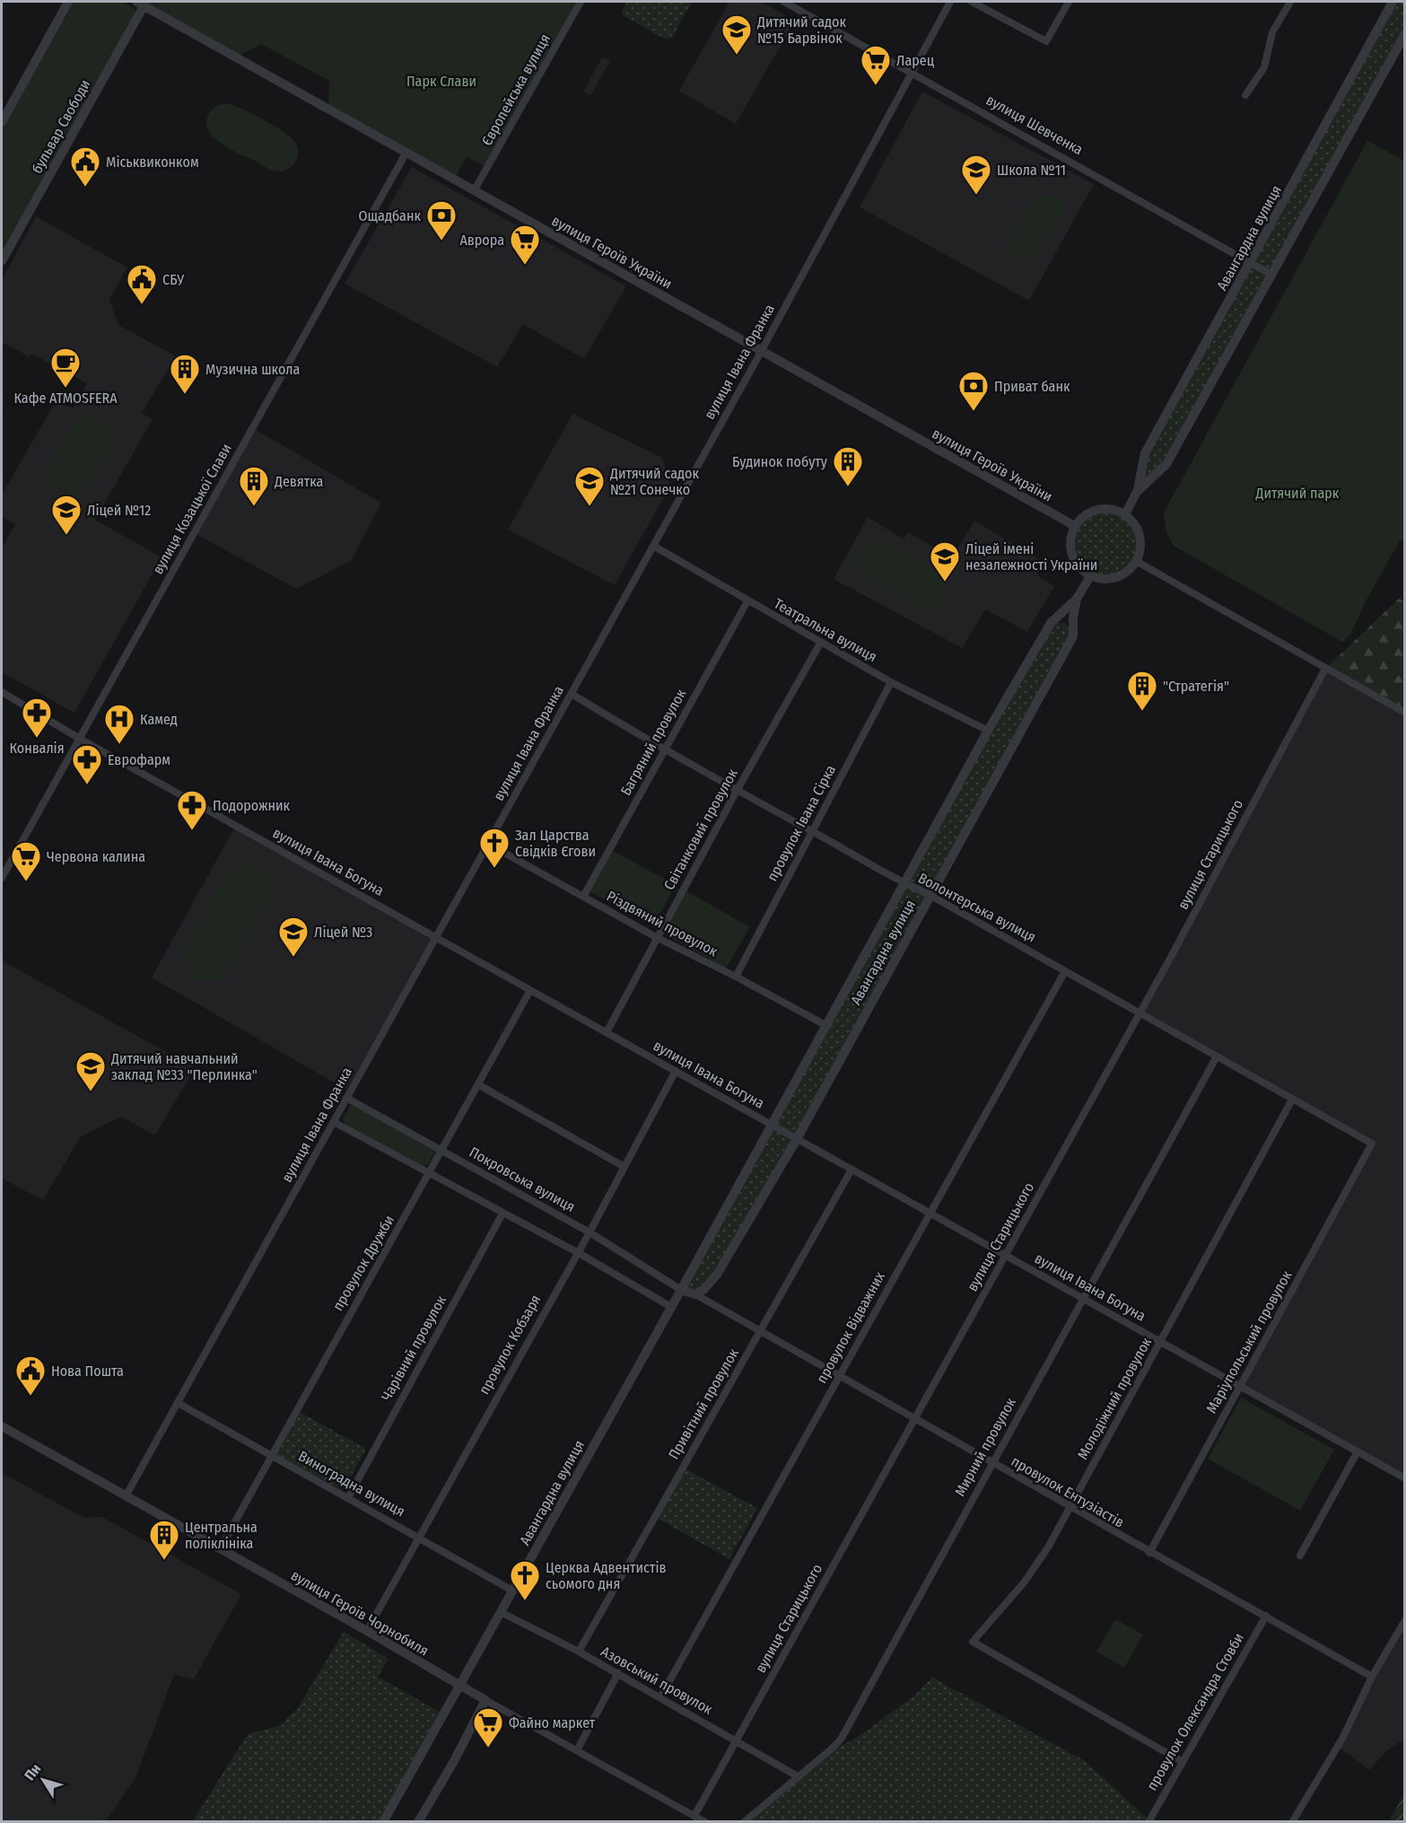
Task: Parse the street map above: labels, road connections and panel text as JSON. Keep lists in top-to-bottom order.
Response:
{
  "streets": {
    "street": [
      "Європейська вулиця",
      "вулиця Шевченка",
      "бульвар Свободи",
      "Авангардна вулиця",
      "вулиця Героїв України",
      "вулиця Івана Франка",
      "вулиця Козацької Слави",
      "Театральна вулиця",
      "Багряний провулок",
      "провулок Івана Сірка",
      "Світанковий провулок",
      "вулиця Старицького",
      "вулиця Івана Богуна",
      "Волонтерська вулиця",
      "Різдвяний провулок",
      "Покровська вулиця",
      "провулок Дружби",
      "провулок Відважних",
      "Маріупольський провулок",
      "провулок Кобзаря",
      "Чарівний провулок",
      "Молодіжний провулок",
      "Привітний провулок",
      "Мирний провулок",
      "Виноградна вулиця",
      "провулок Ентузіастів",
      "вулиця Героїв Чорнобиля",
      "Азовський провулок",
      "провулок Олександра Стовби"
    ]
  },
  "crossings": [
    ["Європейська вулиця", "вулиця Героїв України"],
    ["вулиця Шевченка", "Авангардна вулиця"],
    ["вулиця Шевченка", "вулиця Івана Франка"],
    ["бульвар Свободи", "вулиця Героїв України"],
    ["Авангардна вулиця", "вулиця Героїв України"],
    ["Авангардна вулиця", "Театральна вулиця"],
    ["Авангардна вулиця", "вулиця Івана Богуна"],
    ["Авангардна вулиця", "Волонтерська вулиця"],
    ["Авангардна вулиця", "Різдвяний провулок"],
    ["Авангардна вулиця", "Покровська вулиця"],
    ["Авангардна вулиця", "Виноградна вулиця"],
    ["Авангардна вулиця", "провулок Ентузіастів"],
    ["Авангардна вулиця", "вулиця Героїв Чорнобиля"],
    ["Авангардна вулиця", "Азовський провулок"],
    ["вулиця Героїв України", "вулиця Івана Франка"],
    ["вулиця Героїв України", "вулиця Козацької Слави"],
    ["вулиця Івана Франка", "Театральна вулиця"],
    ["вулиця Івана Франка", "вулиця Івана Богуна"],
    ["вулиця Івана Франка", "Волонтерська вулиця"],
    ["вулиця Івана Франка", "Різдвяний провулок"],
    ["вулиця Івана Франка", "Покровська вулиця"],
    ["вулиця Івана Франка", "Виноградна вулиця"],
    ["вулиця Івана Франка", "вулиця Героїв Чорнобиля"],
    ["вулиця Козацької Слави", "вулиця Івана Богуна"],
    ["Театральна вулиця", "Багряний провулок"],
    ["Театральна вулиця", "провулок Івана Сірка"],
    ["Театральна вулиця", "Світанковий провулок"],
    ["Багряний провулок", "Волонтерська вулиця"],
    ["Багряний провулок", "Різдвяний провулок"],
    ["провулок Івана Сірка", "Волонтерська вулиця"],
    ["провулок Івана Сірка", "Різдвяний провулок"],
    ["Світанковий провулок", "вулиця Івана Богуна"],
    ["Світанковий провулок", "Волонтерська вулиця"],
    ["Світанковий провулок", "Різдвяний провулок"],
    ["вулиця Старицького", "вулиця Івана Богуна"],
    ["вулиця Старицького", "Волонтерська вулиця"],
    ["вулиця Старицького", "провулок Ентузіастів"],
    ["вулиця Старицького", "вулиця Героїв Чорнобиля"],
    ["вулиця Старицького", "Азовський провулок"],
    ["вулиця Івана Богуна", "провулок Дружби"],
    ["вулиця Івана Богуна", "провулок Відважних"],
    ["вулиця Івана Богуна", "Маріупольський провулок"],
    ["вулиця Івана Богуна", "провулок Кобзаря"],
    ["вулиця Івана Богуна", "Молодіжний провулок"],
    ["вулиця Івана Богуна", "Привітний провулок"],
    ["вулиця Івана Богуна", "Мирний провулок"],
    ["Волонтерська вулиця", "провулок Відважних"],
    ["Волонтерська вулиця", "Маріупольський провулок"],
    ["Волонтерська вулиця", "Молодіжний провулок"],
    ["Волонтерська вулиця", "Мирний провулок"],
    ["Покровська вулиця", "провулок Дружби"],
    ["Покровська вулиця", "провулок Кобзаря"],
    ["провулок Дружби", "Виноградна вулиця"],
    ["провулок Дружби", "вулиця Героїв Чорнобиля"],
    ["провулок Відважних", "провулок Ентузіастів"],
    ["провулок Відважних", "Азовський провулок"],
    ["Маріупольський провулок", "провулок Ентузіастів"],
    ["провулок Кобзаря", "Виноградна вулиця"],
    ["провулок Кобзаря", "вулиця Героїв Чорнобиля"],
    ["Чарівний провулок", "Виноградна вулиця"],
    ["Молодіжний провулок", "провулок Ентузіастів"],
    ["Молодіжний провулок", "провулок Олександра Стовби"],
    ["Привітний провулок", "провулок Ентузіастів"],
    ["Привітний провулок", "Азовський провулок"],
    ["Мирний провулок", "провулок Ентузіастів"],
    ["Мирний провулок", "Азовський провулок"],
    ["провулок Ентузіастів", "провулок Олександра Стовби"]
  ],
  "parks": ["Парк Слави", "Дитячий парк"],
  "places": {
    "school or university": [
      "Дитячий садок №15 Барвінок",
      "Школа №11",
      "Дитячий садок №21 Сонечко",
      "Ліцей №12",
      "Ліцей імені незалежності України",
      "Ліцей №3",
      "Дитячий навчальний заклад №33 \"Перлинка\""
    ],
    "supermarket": [
      "Ларец",
      "Аврора",
      "Червона калина",
      "Файно маркет"
    ],
    "public building": ["Міськвиконком", "СБУ", "Нова Пошта"],
    "bank": ["Ощадбанк", "Приват банк"],
    "cafe": ["Кафе ATMOSFERA"],
    "building": [
      "Музична школа",
      "Будинок побуту",
      "Девятка",
      "\"Стратегія\"",
      "Центральна поліклініка"
    ],
    "pharmacy": ["Конвалія", "Еврофарм", "Подорожник"],
    "hospital": ["Камед"],
    "church": ["Зал Царства Свідків Єгови", "Церква Адвентистів сьомого дня"]
  },
  "north": "top left"
}
